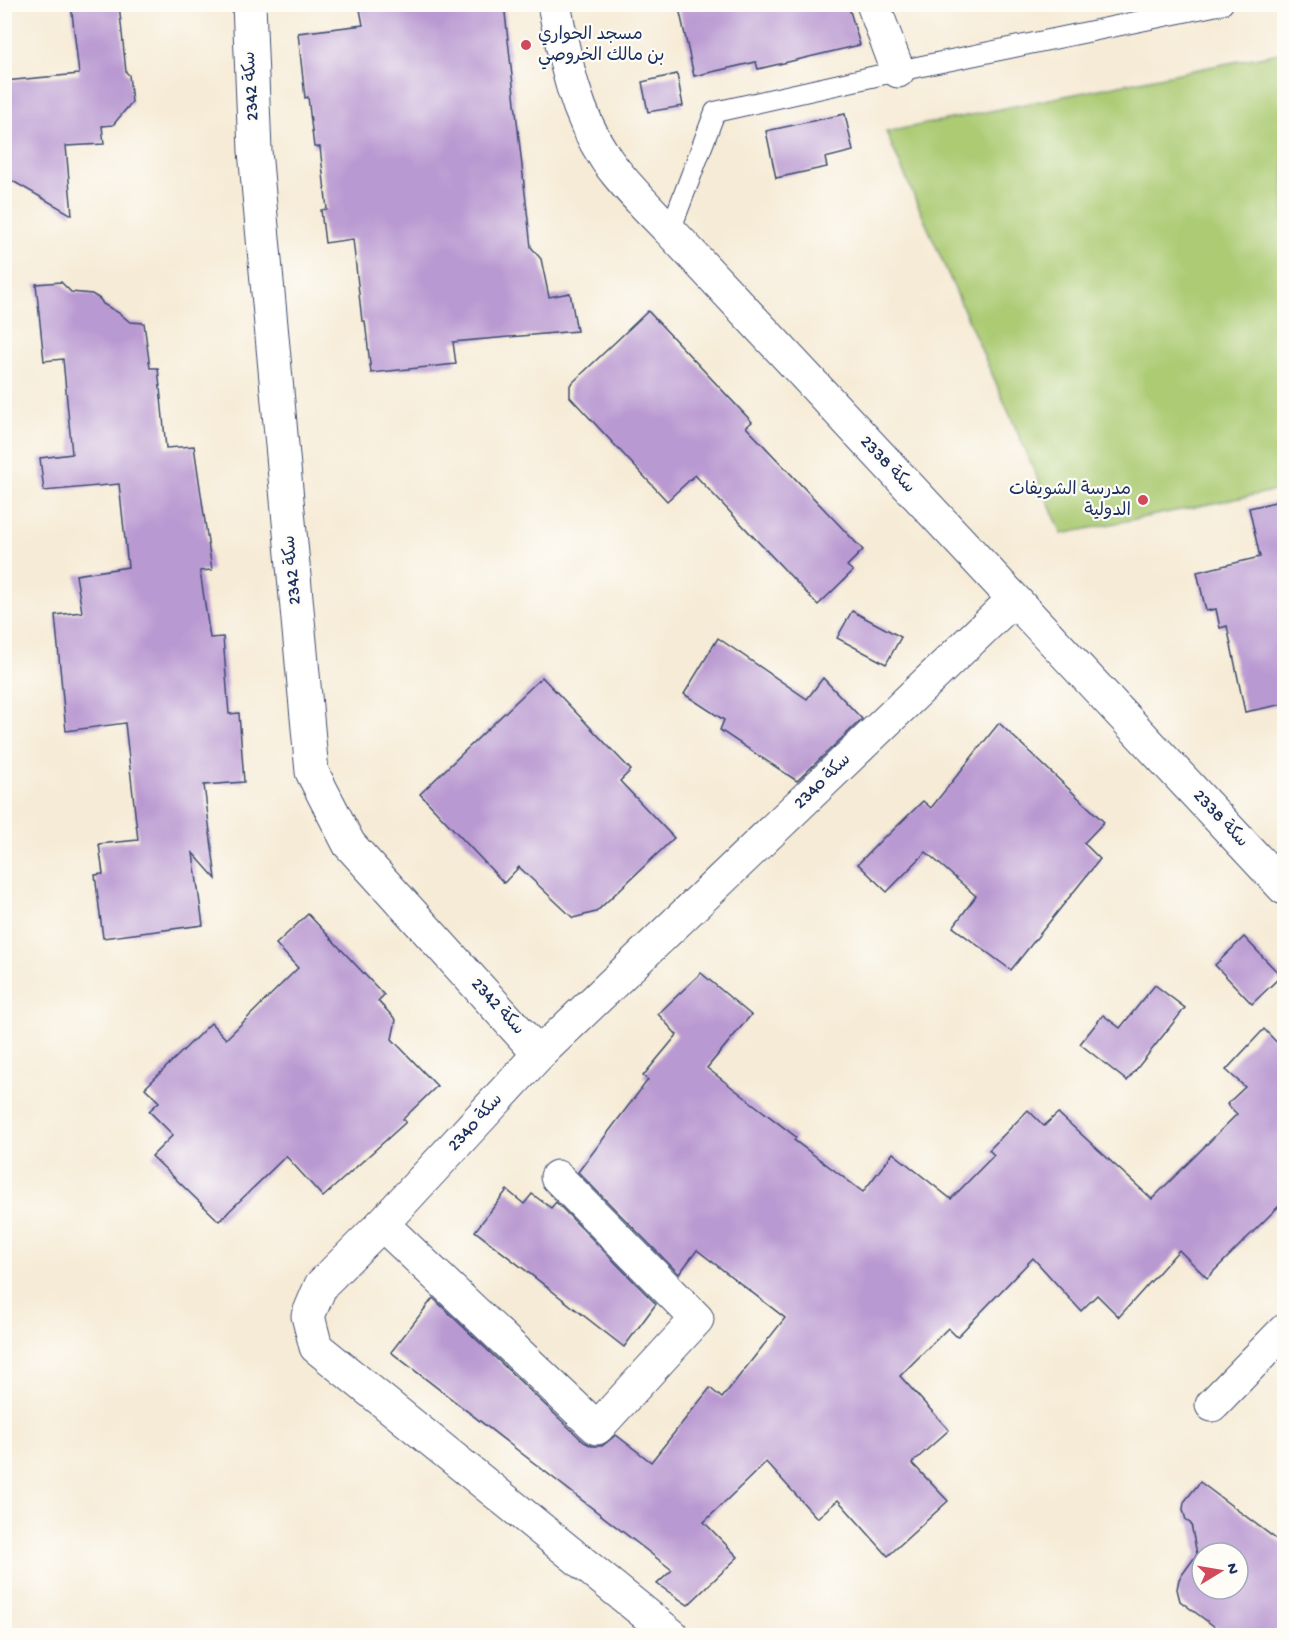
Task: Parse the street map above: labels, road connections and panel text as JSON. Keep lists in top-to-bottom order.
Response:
{
  "streets": {
    "street": ["سكة 2342", "سكة 2338", "سكة 2340"]
  },
  "crossings": [
    ["سكة 2342", "سكة 2340"],
    ["سكة 2338", "سكة 2340"]
  ],
  "places": ["مسجد الحواري بن مالك الخروصي", "مدرسة الشويفات الدولية"],
  "north": "right"
}
